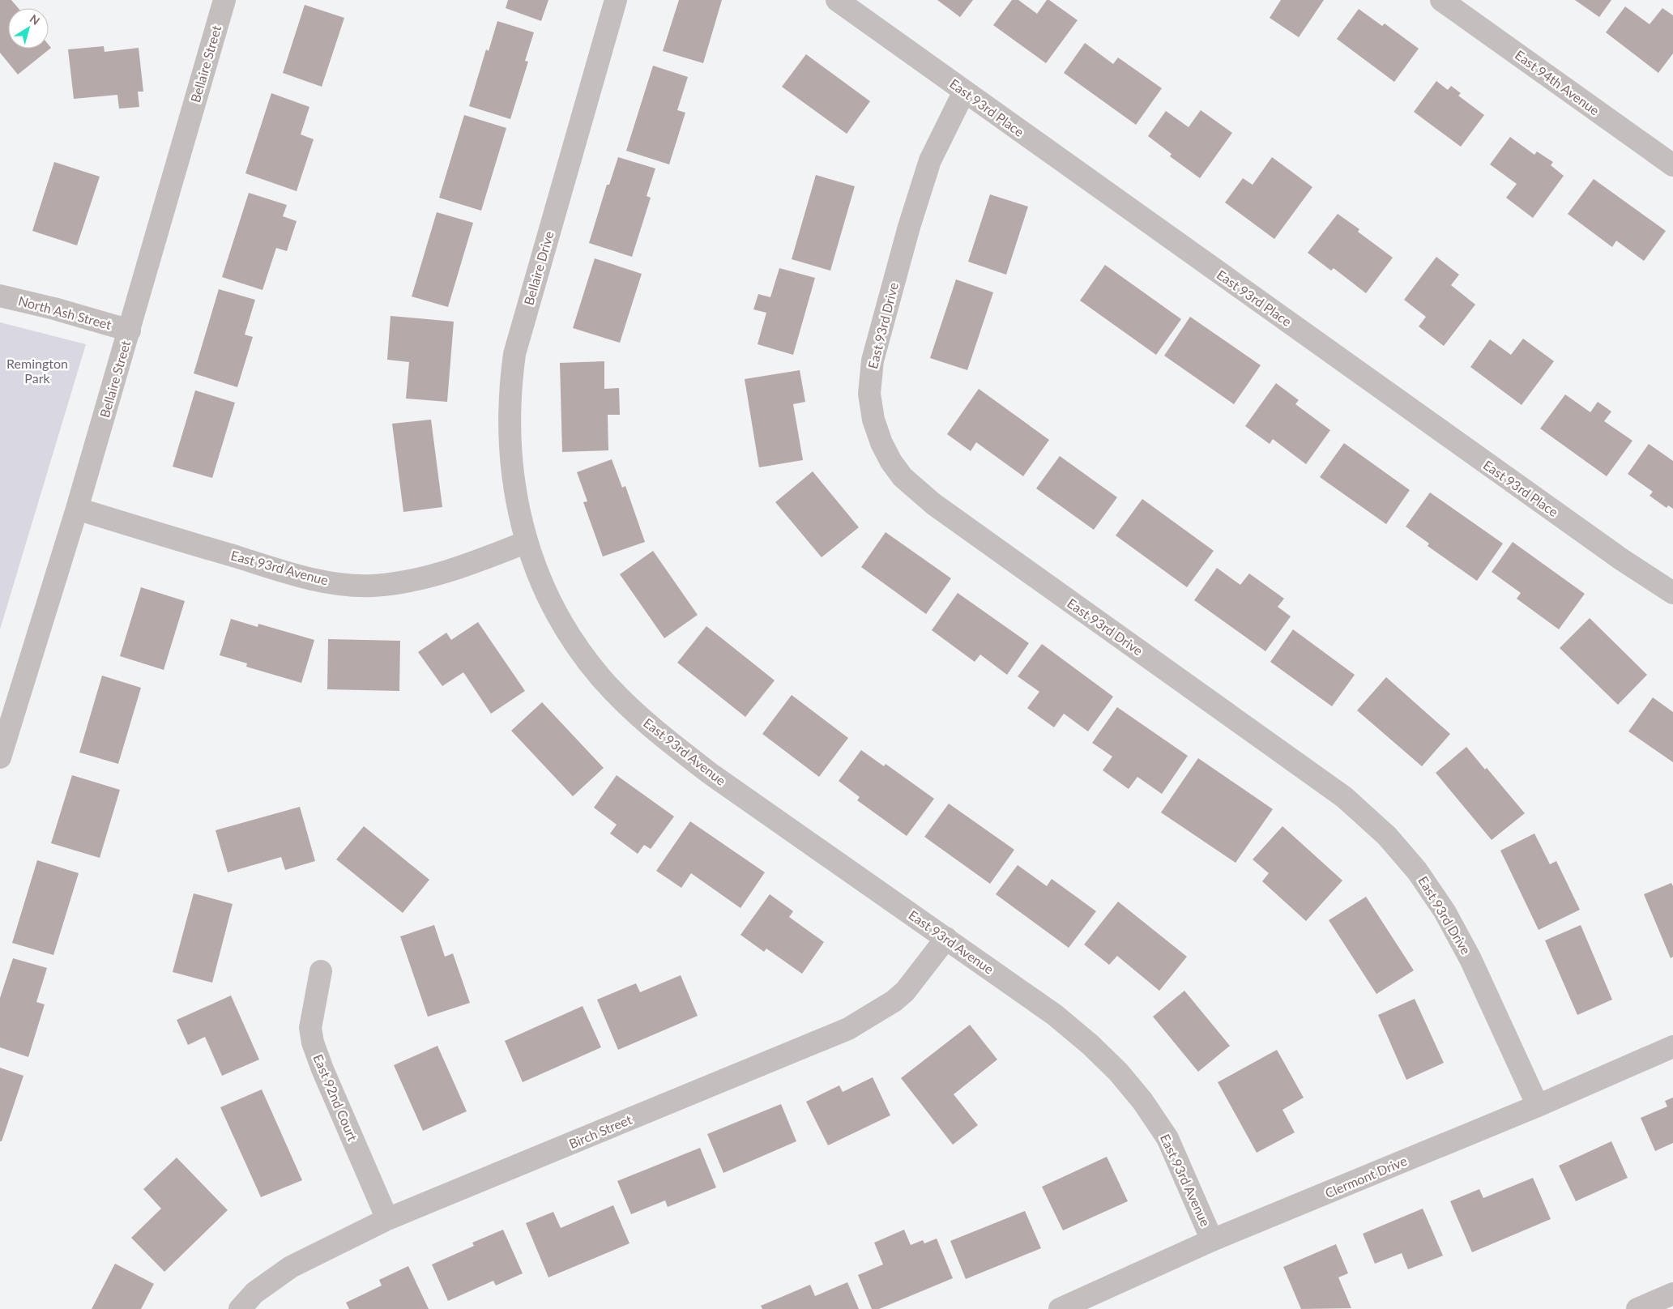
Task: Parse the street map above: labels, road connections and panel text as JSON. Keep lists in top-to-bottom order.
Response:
{
  "streets": {
    "street": [
      "Bellaire Street",
      "East 94th Avenue",
      "East 93rd Place",
      "Bellaire Drive",
      "North Ash Street",
      "East 93rd Drive",
      "East 93rd Avenue",
      "East 92nd Court",
      "Birch Street",
      "Clermont Drive"
    ]
  },
  "crossings": [
    ["Bellaire Street", "North Ash Street"],
    ["Bellaire Street", "East 93rd Avenue"],
    ["East 93rd Place", "East 93rd Drive"],
    ["Bellaire Drive", "East 93rd Avenue"],
    ["East 93rd Drive", "Clermont Drive"],
    ["East 93rd Avenue", "Birch Street"],
    ["East 93rd Avenue", "Clermont Drive"],
    ["East 92nd Court", "Birch Street"]
  ],
  "parks": ["Remington Park"],
  "north": "top right"
}
